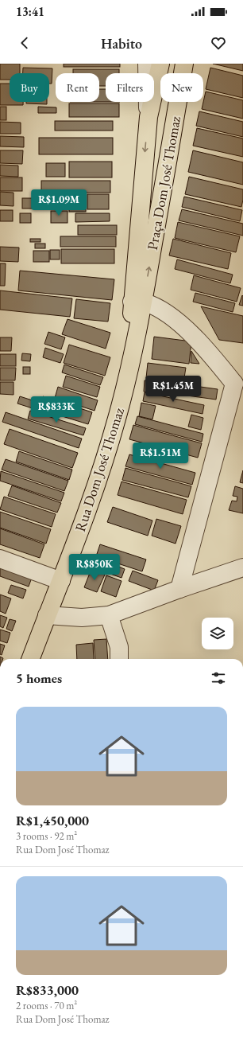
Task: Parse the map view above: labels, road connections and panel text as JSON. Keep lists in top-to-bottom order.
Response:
{
  "streets": {
    "main road": ["Praça Dom José Thomaz", "Rua Dom José Thomaz"]
  },
  "crossings": [
    ["Praça Dom José Thomaz", "Rua Dom José Thomaz"]
  ],
  "page": {
    "status": "13:41",
    "header": "Habito",
    "chip": [
      "Buy",
      "Rent",
      "Filters",
      "New"
    ],
    "price": [
      "R$1.09M",
      "R$1.45M",
      "R$833K",
      "R$1.51M",
      "R$850K"
    ],
    "heading": "5 homes",
    "list": [
      {
        "name": "R$1,450,000",
        "note": "3 rooms · 92 m² · Rua Dom José Thomaz"
      },
      {
        "name": "R$833,000",
        "note": "2 rooms · 70 m² · Rua Dom José Thomaz"
      }
    ]
  }
}
